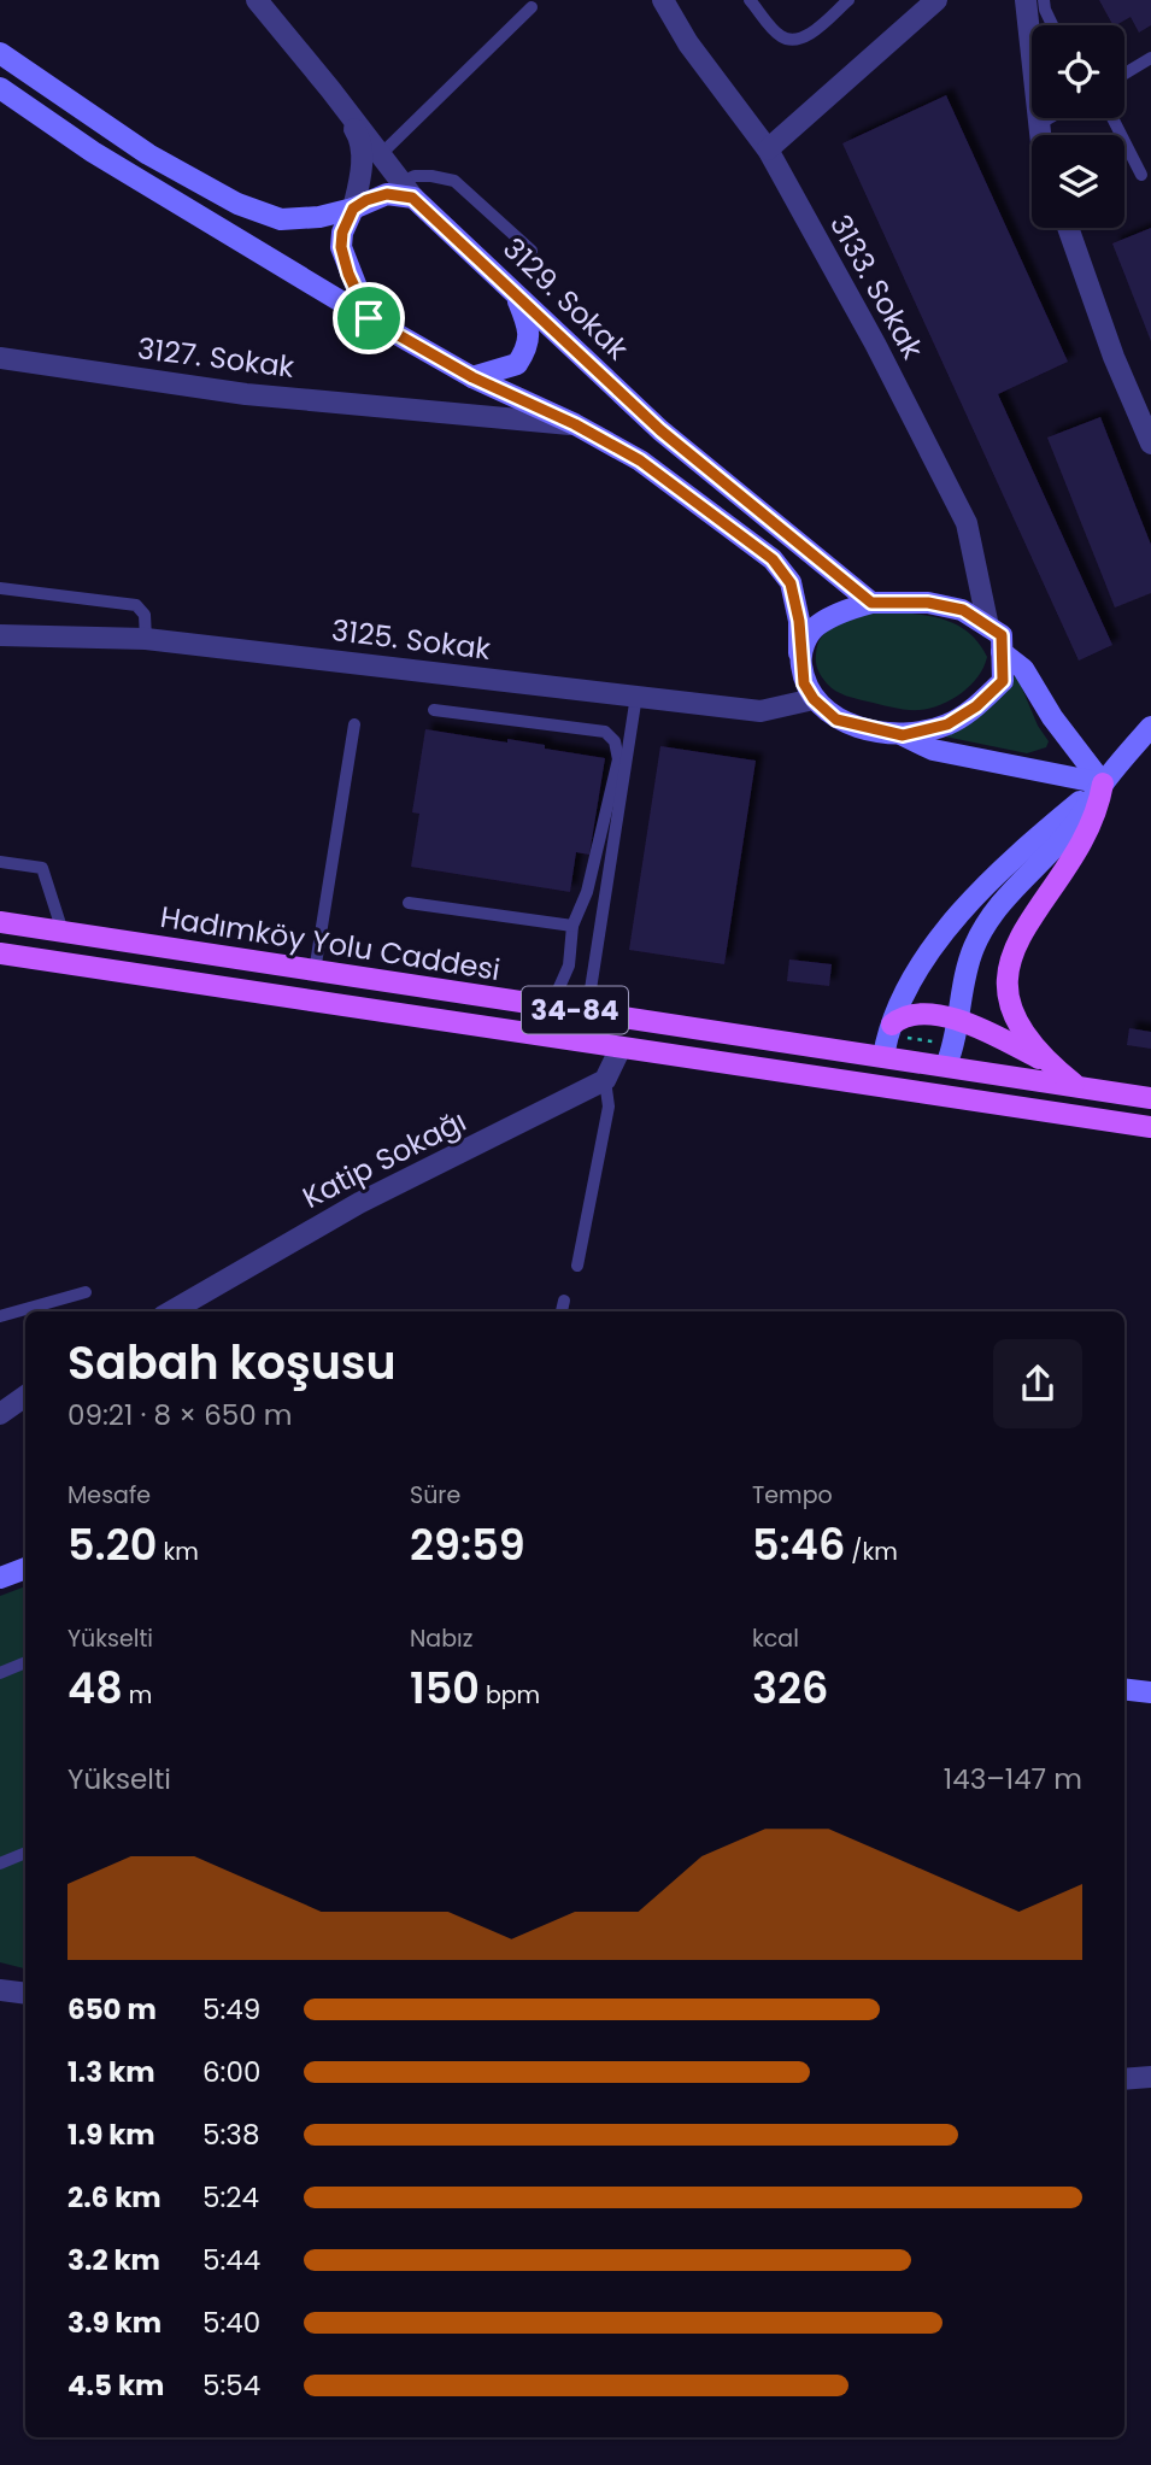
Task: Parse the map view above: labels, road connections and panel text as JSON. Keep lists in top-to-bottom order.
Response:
{
  "streets": {
    "main road": ["Hadımköy Yolu Caddesi", "34-84"],
    "street": [
      "3133. Sokak",
      "3129. Sokak",
      "3127. Sokak",
      "3125. Sokak",
      "Katip Sokağı"
    ]
  },
  "crossings": [
    ["3133. Sokak", "3129. Sokak"],
    ["3133. Sokak", "3125. Sokak"],
    ["3129. Sokak", "3125. Sokak"]
  ],
  "page": {
    "heading": ["Sabah koşusu", "09:21 · 8 × 650 m"],
    "stats": [
      ["Mesafe", "5.20 km"],
      ["Süre", "29:59"],
      ["Tempo", "5:46 /km"],
      ["Yükselti", "48 m"],
      ["Nabız", "150 bpm"],
      ["kcal", "326"]
    ],
    "chart": ["Yükselti", "143–147 m"],
    "list": [
      {
        "name": "650 m",
        "note": "5:49"
      },
      {
        "name": "1.3 km",
        "note": "6:00"
      },
      {
        "name": "1.9 km",
        "note": "5:38"
      },
      {
        "name": "2.6 km",
        "note": "5:24"
      },
      {
        "name": "3.2 km",
        "note": "5:44"
      },
      {
        "name": "3.9 km",
        "note": "5:40"
      },
      {
        "name": "4.5 km",
        "note": "5:54"
      }
    ]
  }
}
